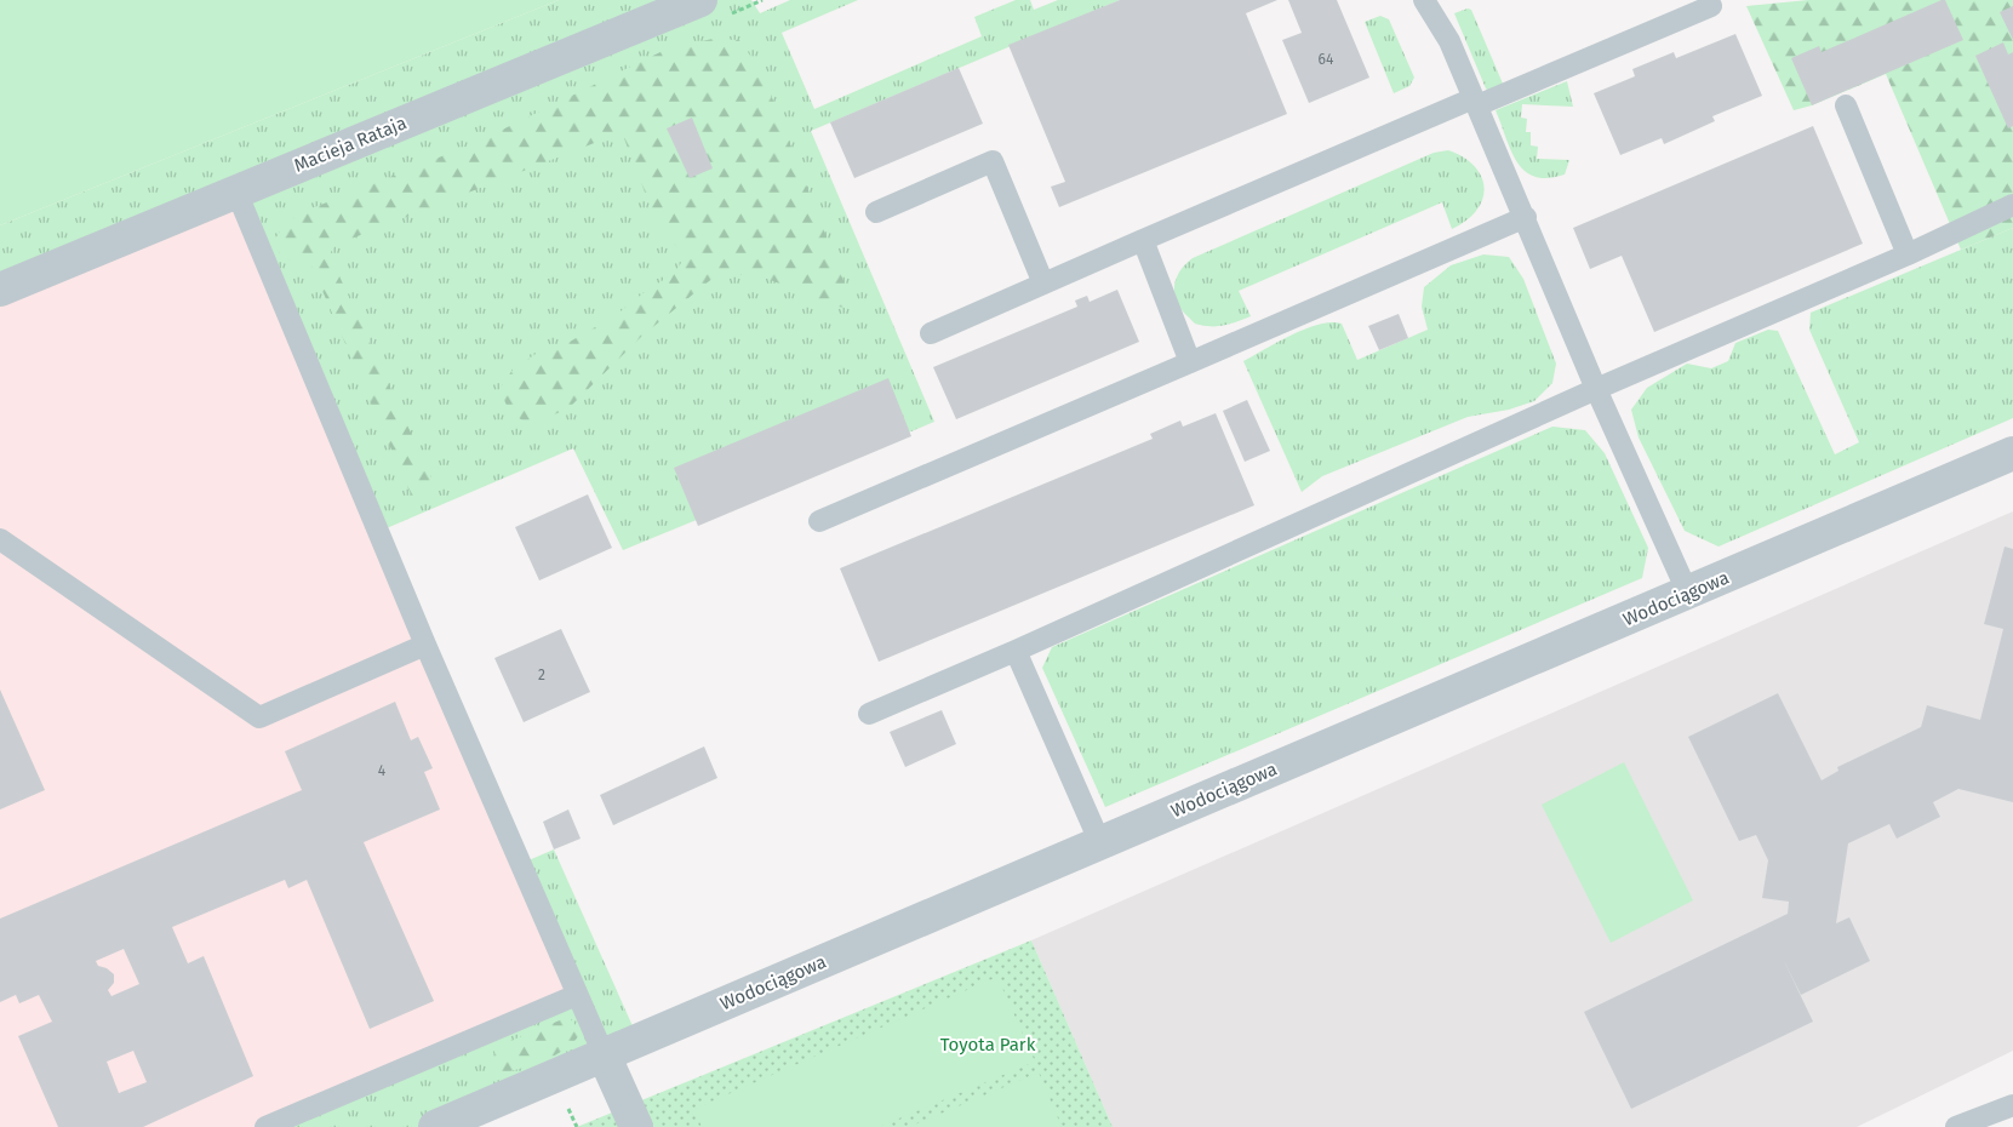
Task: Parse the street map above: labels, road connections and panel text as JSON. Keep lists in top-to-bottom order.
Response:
{
  "streets": {
    "street": ["Macieja Rataja", "Wodociągowa"]
  },
  "parks": ["Toyota Park"],
  "house_numbers": ["64", "2", "4"]
}
